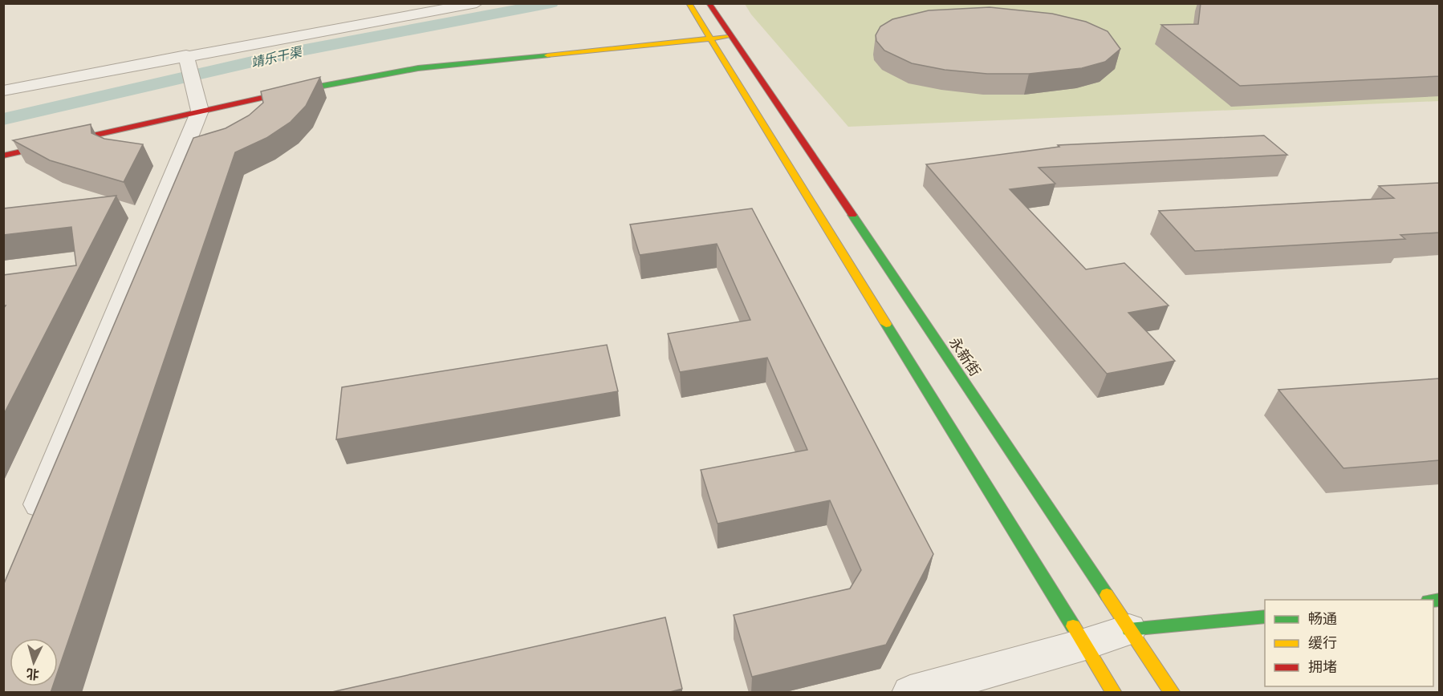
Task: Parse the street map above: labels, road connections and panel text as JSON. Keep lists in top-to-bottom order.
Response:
{
  "streets": {
    "street": ["永新街"]
  },
  "water": ["靖乐干渠"],
  "legend": ["畅通", "缓行", "拥堵"],
  "north": "bottom"
}
